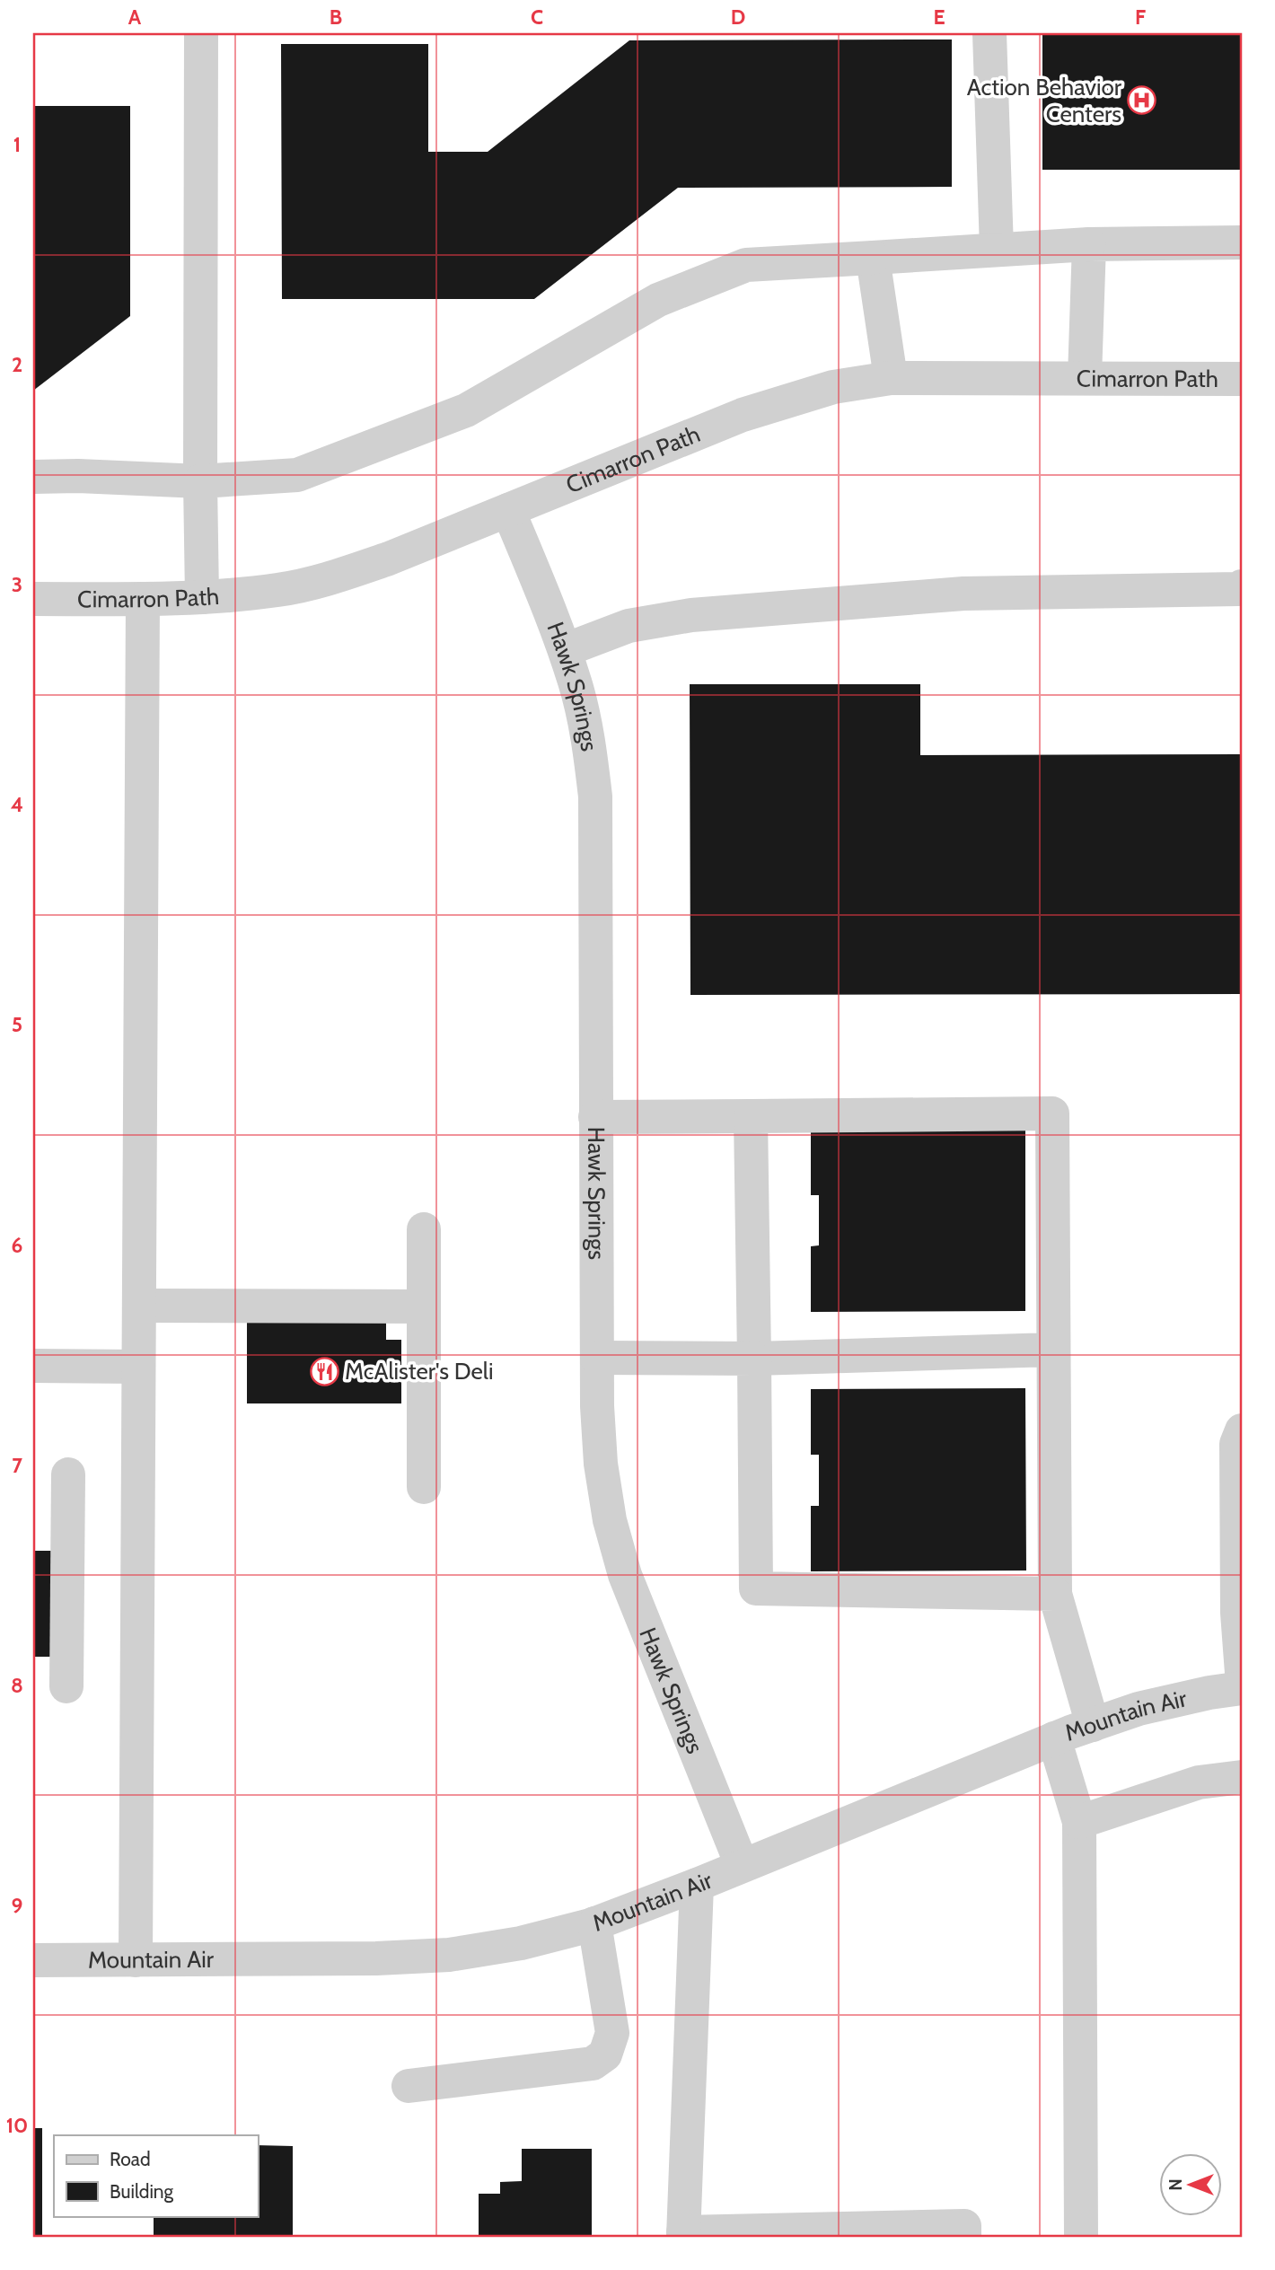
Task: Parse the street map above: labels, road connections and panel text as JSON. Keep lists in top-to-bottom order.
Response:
{
  "streets": {
    "street": ["Cimarron Path", "Hawk Springs", "Mountain Air"]
  },
  "crossings": [
    ["Cimarron Path", "Hawk Springs"],
    ["Hawk Springs", "Mountain Air"]
  ],
  "places": {
    "hospital": ["Action Behavior Centers"],
    "restaurant": ["McAlister's Deli"]
  },
  "legend": ["Road", "Building"],
  "north": "left",
  "grid": {
    "columns": [
      "A",
      "B",
      "C",
      "D",
      "E",
      "F"
    ],
    "rows": [
      "1",
      "2",
      "3",
      "4",
      "5",
      "6",
      "7",
      "8",
      "9",
      "10"
    ]
  }
}
